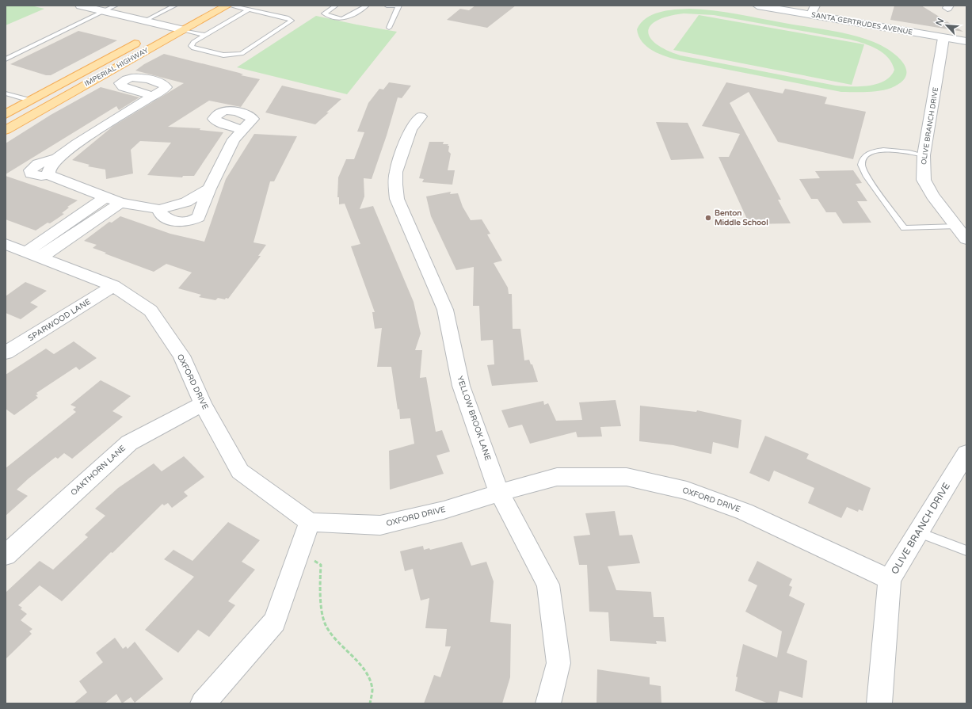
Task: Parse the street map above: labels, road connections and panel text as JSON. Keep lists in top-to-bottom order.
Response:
{
  "streets": {
    "main road": ["IMPERIAL HIGHWAY"],
    "street": [
      "SANTA GERTRUDES AVENUE",
      "OLIVE BRANCH DRIVE",
      "SPARWOOD LANE",
      "OXFORD DRIVE",
      "YELLOW BROOK LANE",
      "OAKTHORN LANE"
    ]
  },
  "crossings": [
    ["SANTA GERTRUDES AVENUE", "OLIVE BRANCH DRIVE"],
    ["OLIVE BRANCH DRIVE", "OXFORD DRIVE"],
    ["SPARWOOD LANE", "OXFORD DRIVE"],
    ["OXFORD DRIVE", "YELLOW BROOK LANE"],
    ["OXFORD DRIVE", "OAKTHORN LANE"]
  ],
  "places": ["Benton Middle School"],
  "north": "top left"
}
